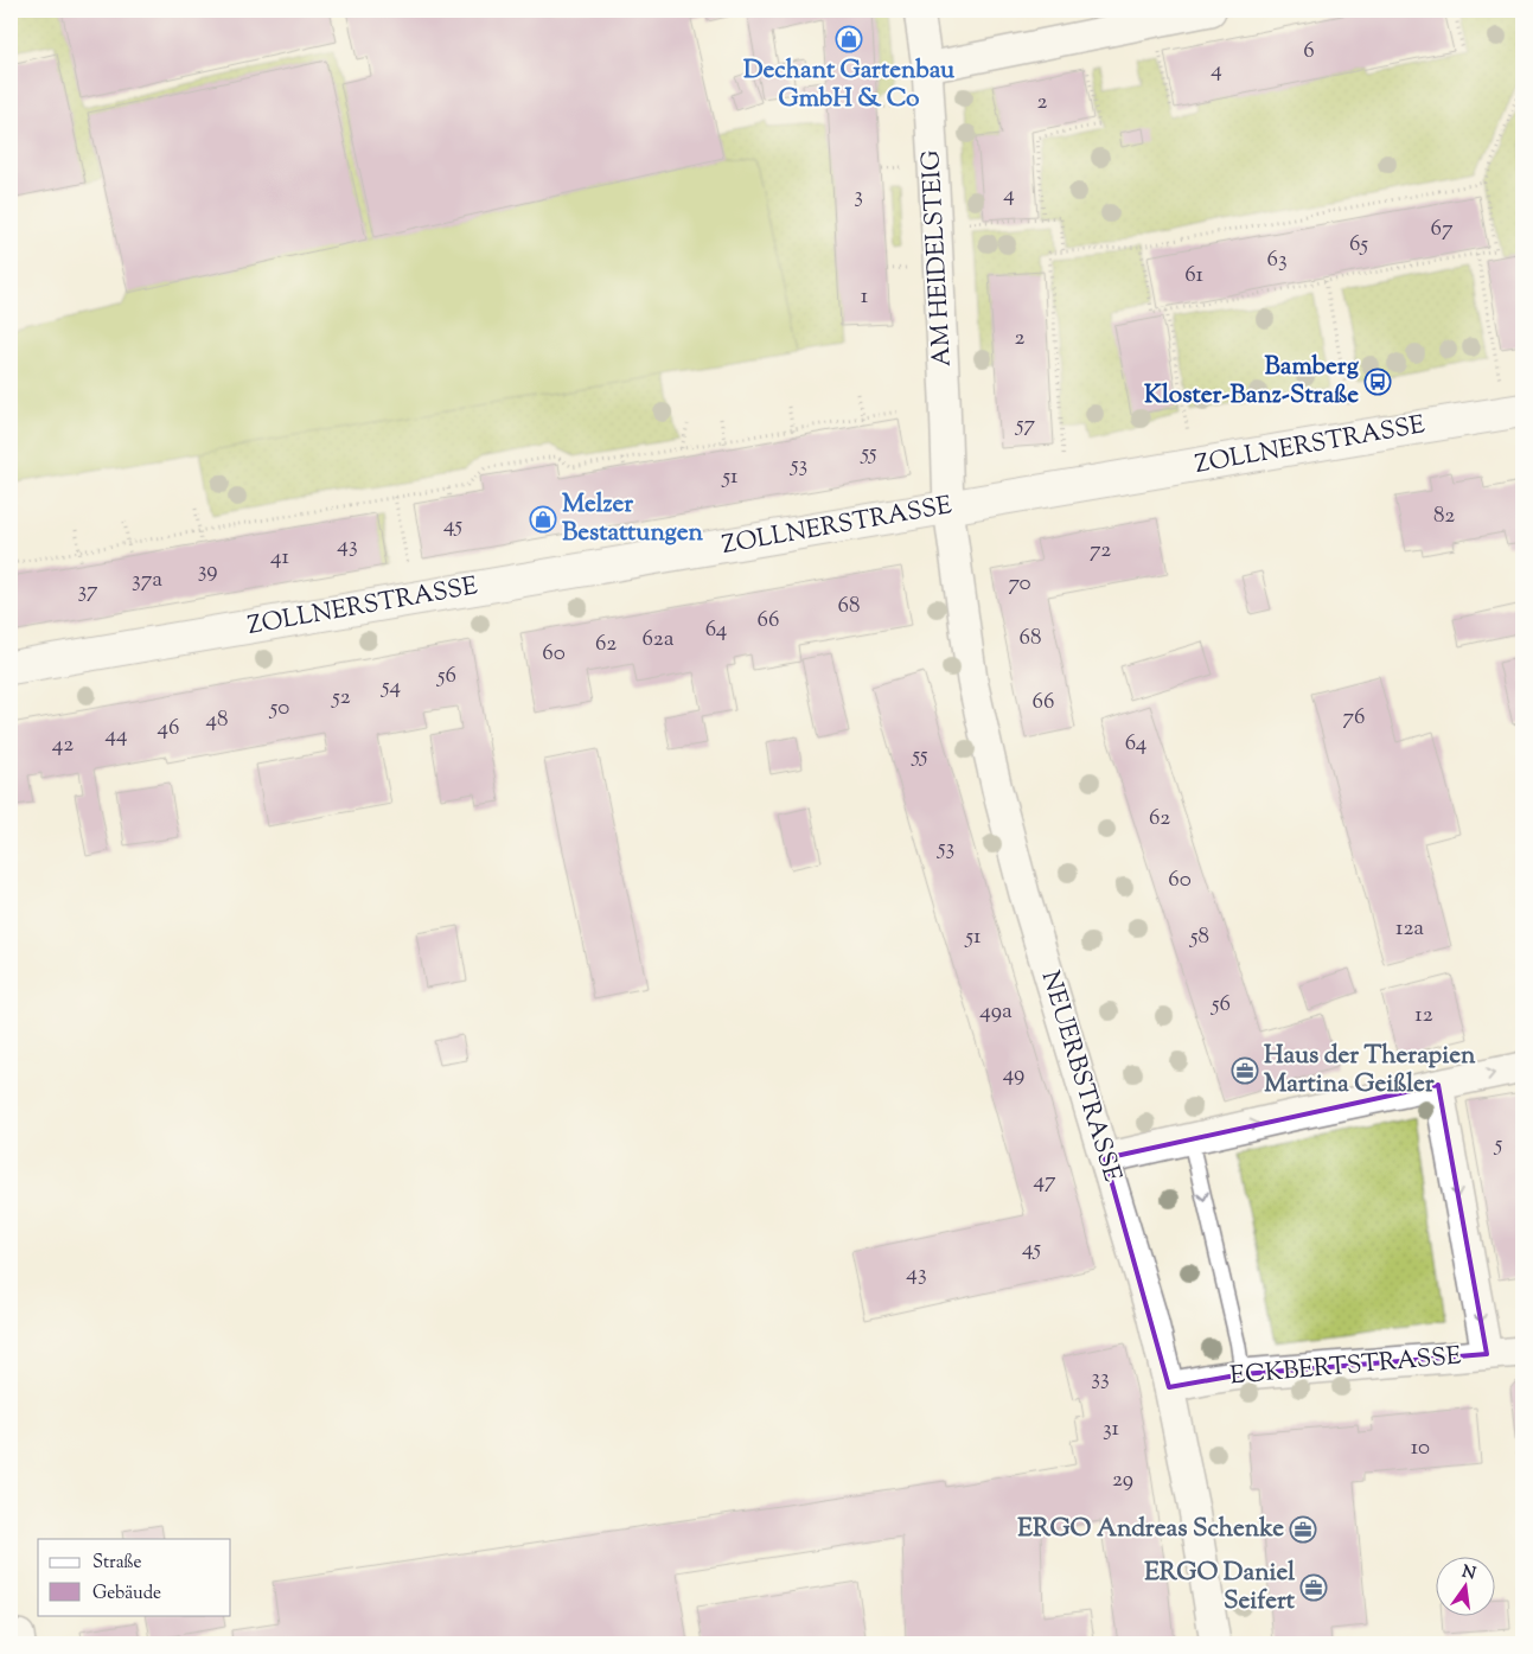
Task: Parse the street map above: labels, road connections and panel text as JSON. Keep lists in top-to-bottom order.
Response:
{
  "streets": {
    "street": [
      "AM HEIDELSTEIG",
      "ZOLLNERSTRASSE",
      "NEUERBSTRASSE",
      "ECKBERTSTRASSE"
    ]
  },
  "crossings": [
    ["AM HEIDELSTEIG", "ZOLLNERSTRASSE"],
    ["AM HEIDELSTEIG", "NEUERBSTRASSE"],
    ["ZOLLNERSTRASSE", "NEUERBSTRASSE"],
    ["NEUERBSTRASSE", "ECKBERTSTRASSE"]
  ],
  "places": {
    "shop": ["Dechant Gartenbau GmbH & Co", "Melzer Bestattungen"],
    "bus stop": ["Bamberg Kloster-Banz-Straße"],
    "office": ["Haus der Therapien Martina Geißler", "ERGO Andreas Schenke", "ERGO Daniel Seifert"]
  },
  "house_numbers": [
    "6",
    "4",
    "2",
    "4",
    "3",
    "67",
    "65",
    "63",
    "61",
    "1",
    "2",
    "57",
    "55",
    "53",
    "51",
    "82",
    "45",
    "43",
    "72",
    "41",
    "39",
    "37a",
    "70",
    "37",
    "68",
    "66",
    "64",
    "68",
    "62a",
    "62",
    "60",
    "56",
    "54",
    "52",
    "66",
    "50",
    "76",
    "48",
    "46",
    "44",
    "64",
    "42",
    "55",
    "62",
    "53",
    "60",
    "12a",
    "51",
    "58",
    "56",
    "49a",
    "12",
    "49",
    "5",
    "47",
    "45",
    "43",
    "33",
    "31",
    "10",
    "29"
  ],
  "legend": ["Straße", "Gebäude"],
  "north": "top"
}
